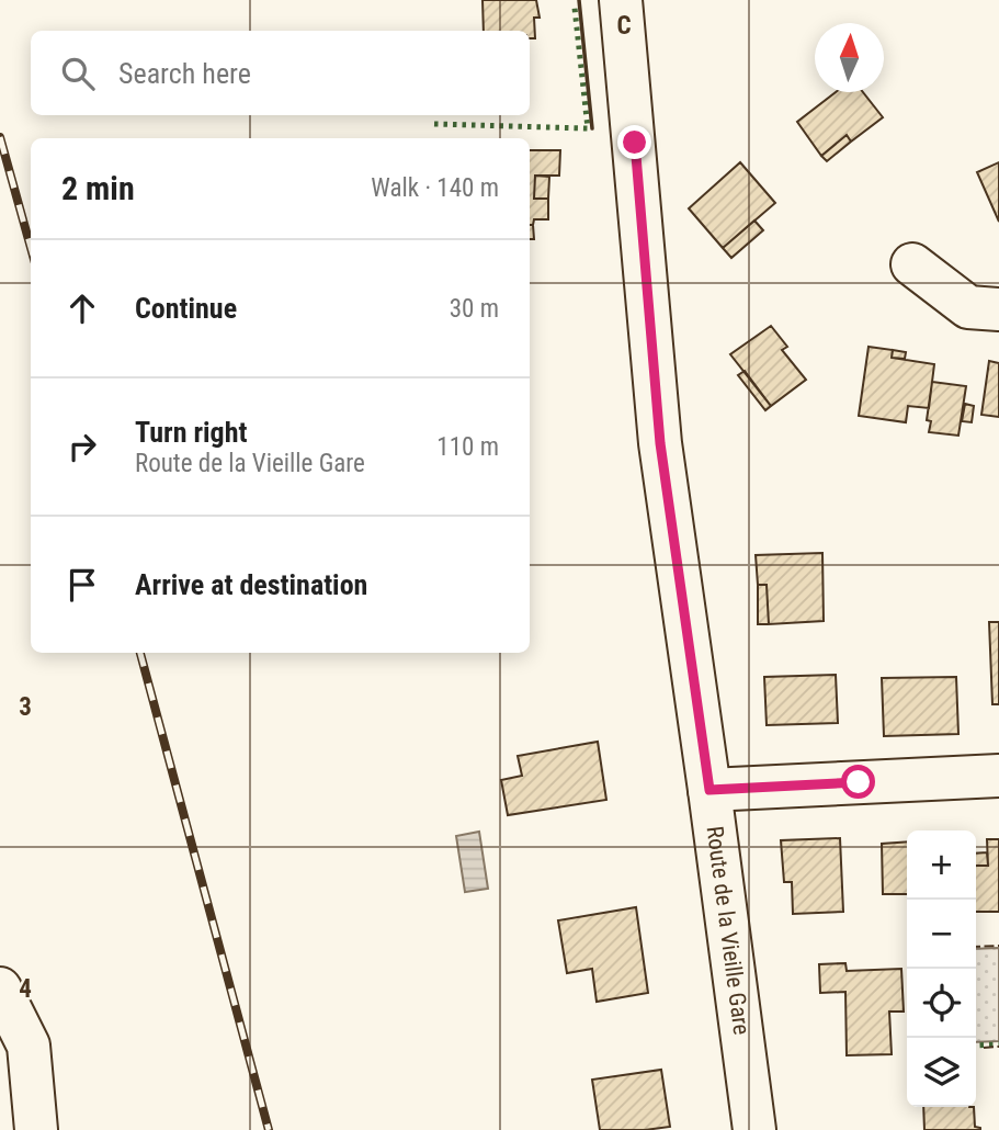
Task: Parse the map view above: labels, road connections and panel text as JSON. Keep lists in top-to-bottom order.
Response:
{
  "streets": {
    "street": ["Route de la Vieille Gare"]
  },
  "north": "top",
  "page": {
    "search": "Search here",
    "heading": ["2 min", "Walk · 140 m"],
    "list": [
      ["Continue", "30 m"],
      ["Turn right", "Route de la Vieille Gare", "110 m"],
      "Arrive at destination"
    ],
    "map_buttons": ["+", "−"]
  },
  "grid": {
    "columns": ["C"],
    "rows": ["3", "4"]
  }
}
